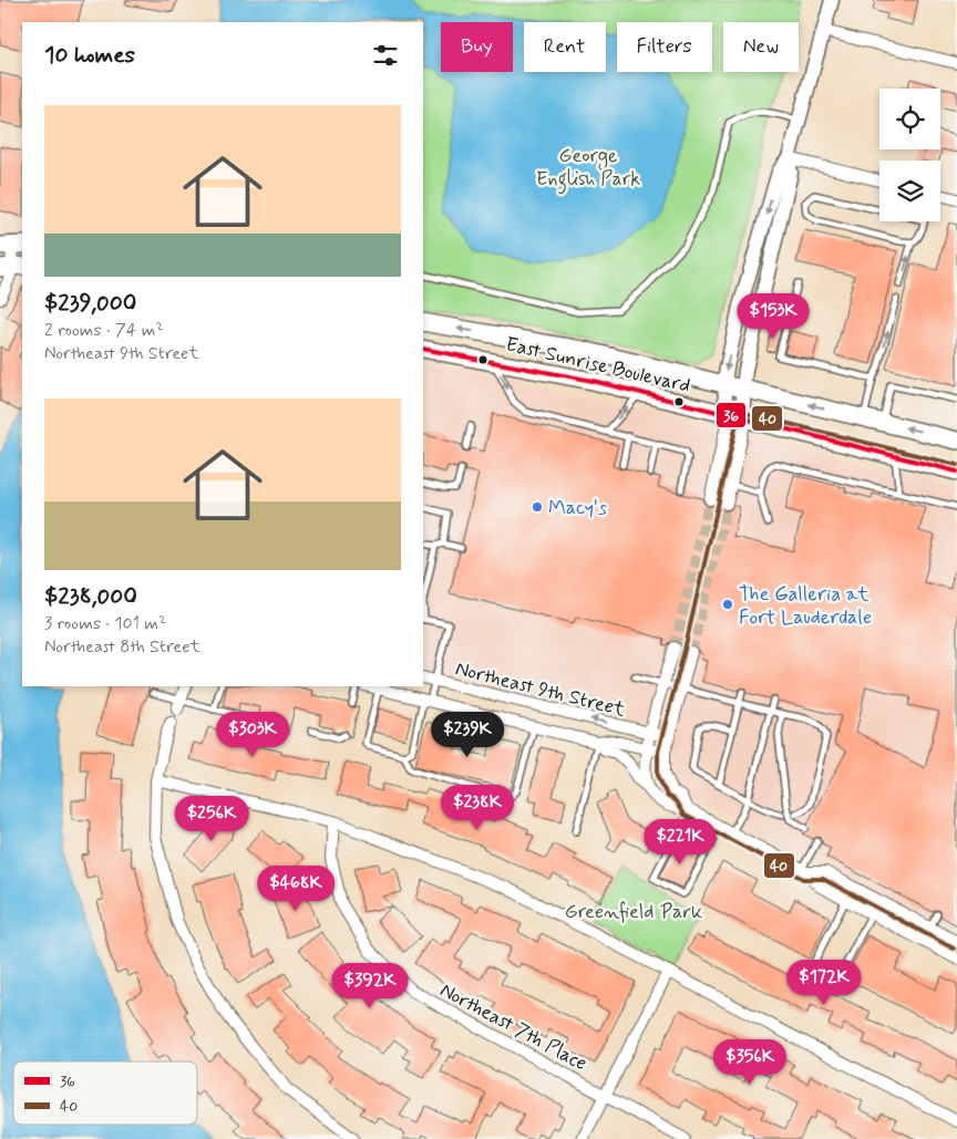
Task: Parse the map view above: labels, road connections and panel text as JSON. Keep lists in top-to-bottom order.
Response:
{
  "streets": {
    "main road": ["East Sunrise Boulevard"],
    "street": ["Northeast 9th Street", "Northeast 7th Place"]
  },
  "parks": ["George English Park", "Greenfield Park"],
  "places": ["Macy's", "The Galleria at Fort Lauderdale"],
  "lines": ["transit line 36", "transit line 40"],
  "legend": ["36", "40"],
  "page": {
    "chip": [
      "Buy",
      "Rent",
      "Filters",
      "New"
    ],
    "heading": "10 homes",
    "list": [
      {
        "name": "$239,000",
        "note": "2 rooms · 74 m² · Northeast 9th Street"
      },
      {
        "name": "$238,000",
        "note": "3 rooms · 101 m² · Northeast 8th Street"
      }
    ],
    "price": [
      "$153K",
      "$303K",
      "$239K",
      "$238K",
      "$256K",
      "$221K",
      "$468K",
      "$172K",
      "$392K",
      "$356K"
    ]
  }
}
